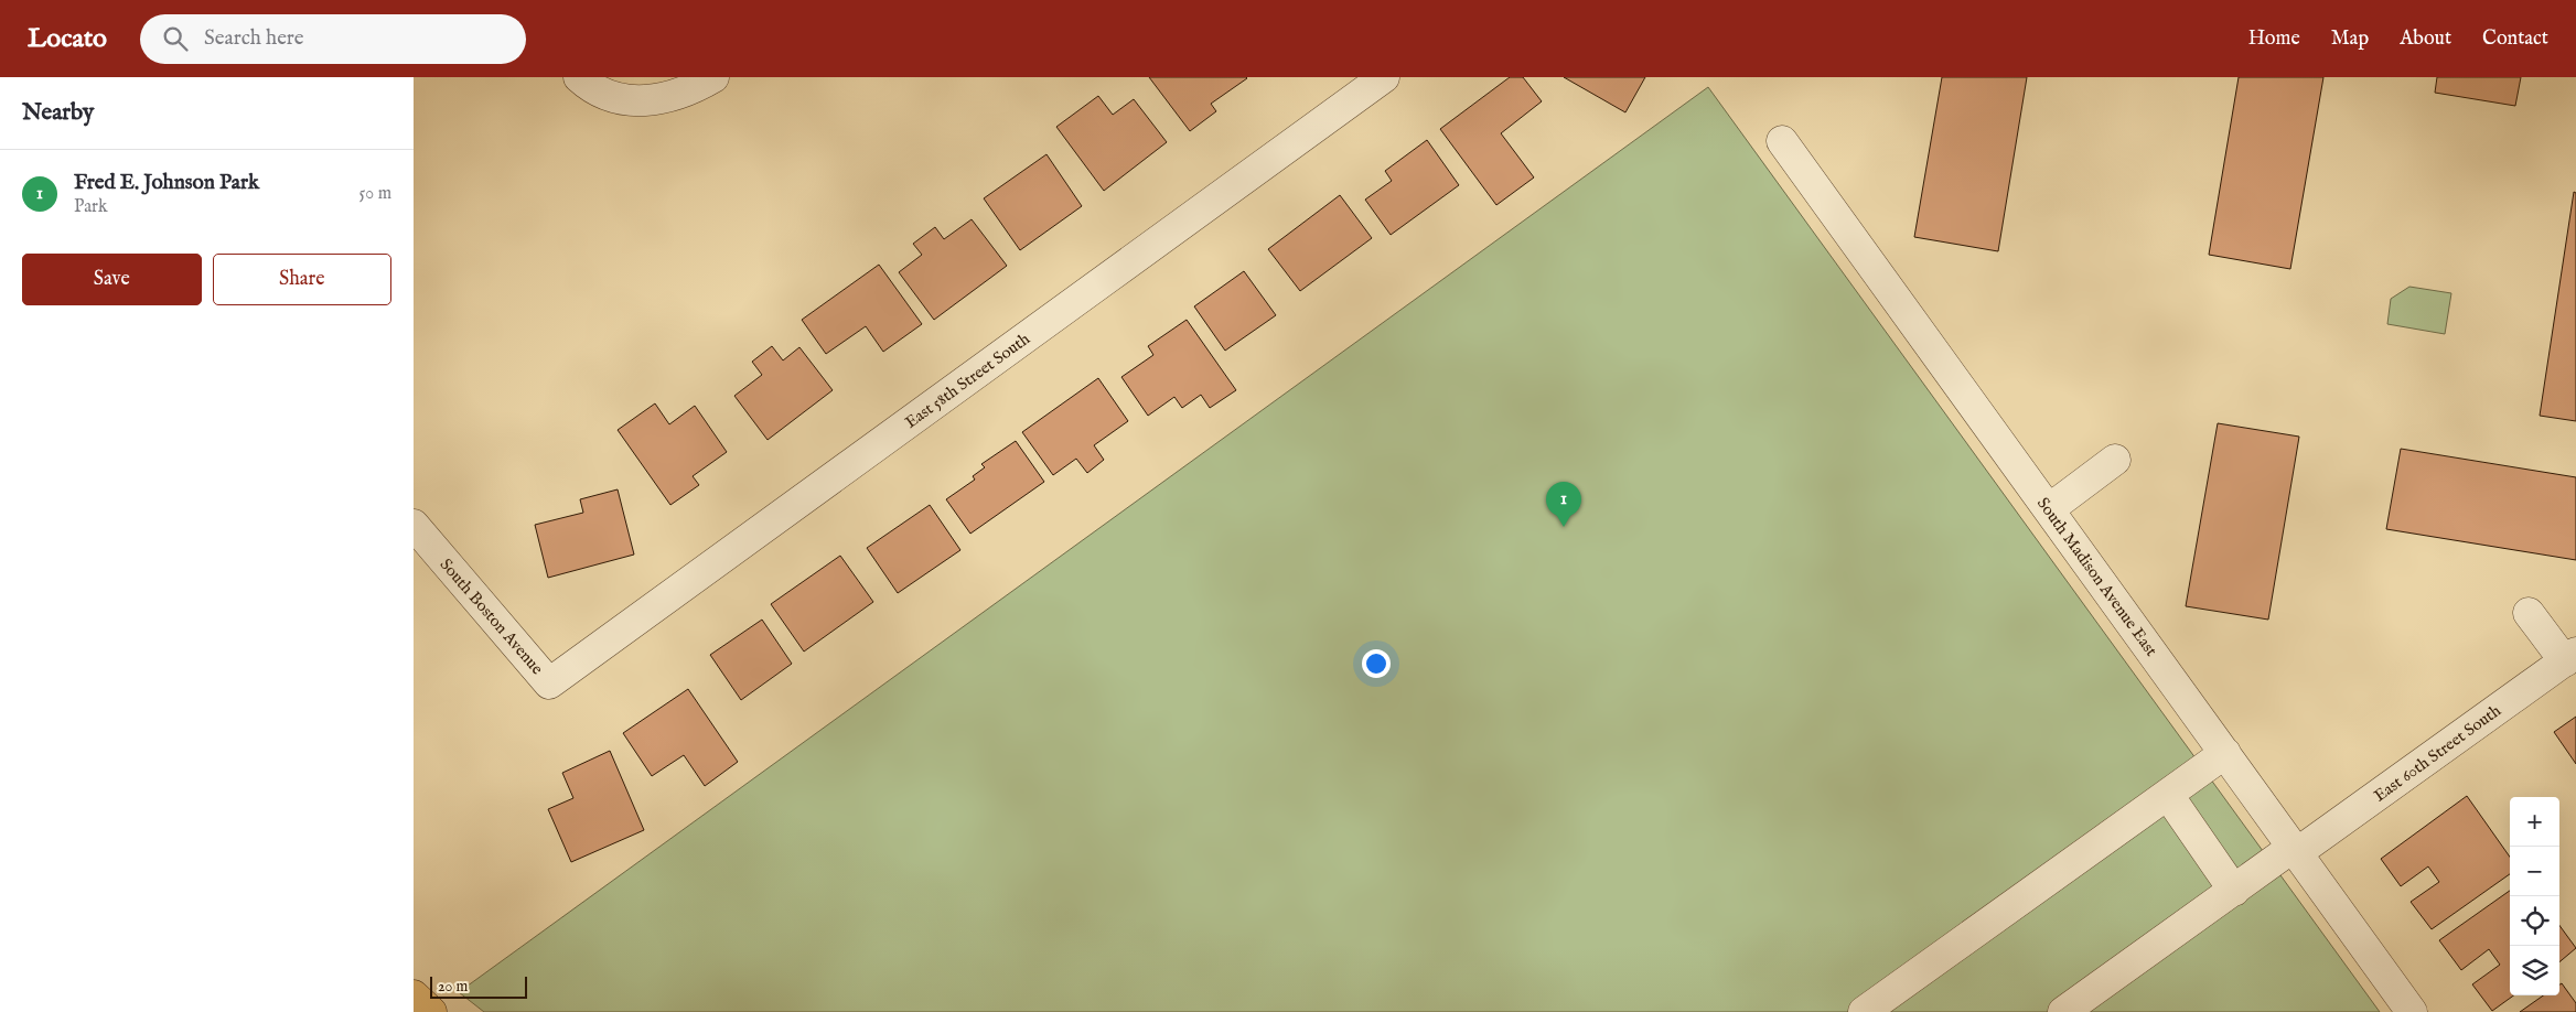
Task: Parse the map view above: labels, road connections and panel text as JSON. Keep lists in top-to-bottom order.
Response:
{
  "streets": {
    "street": [
      "East 58th Street South",
      "South Madison Avenue East",
      "South Boston Avenue",
      "East 60th Street South"
    ]
  },
  "crossings": [
    ["East 58th Street South", "South Boston Avenue"],
    ["South Madison Avenue East", "East 60th Street South"]
  ],
  "scale_bar": "20 m",
  "page": {
    "header": "Locato",
    "search": "Search here",
    "nav": [
      "Home",
      "Map",
      "About",
      "Contact"
    ],
    "heading": "Nearby",
    "list": [
      {
        "mark": "1",
        "name": "Fred E. Johnson Park",
        "note": "Park",
        "value": "50 m"
      }
    ],
    "buttons": ["Save", "Share"],
    "pins": "1",
    "map_buttons": ["+", "−"],
    "scale": "20 m"
  }
}
